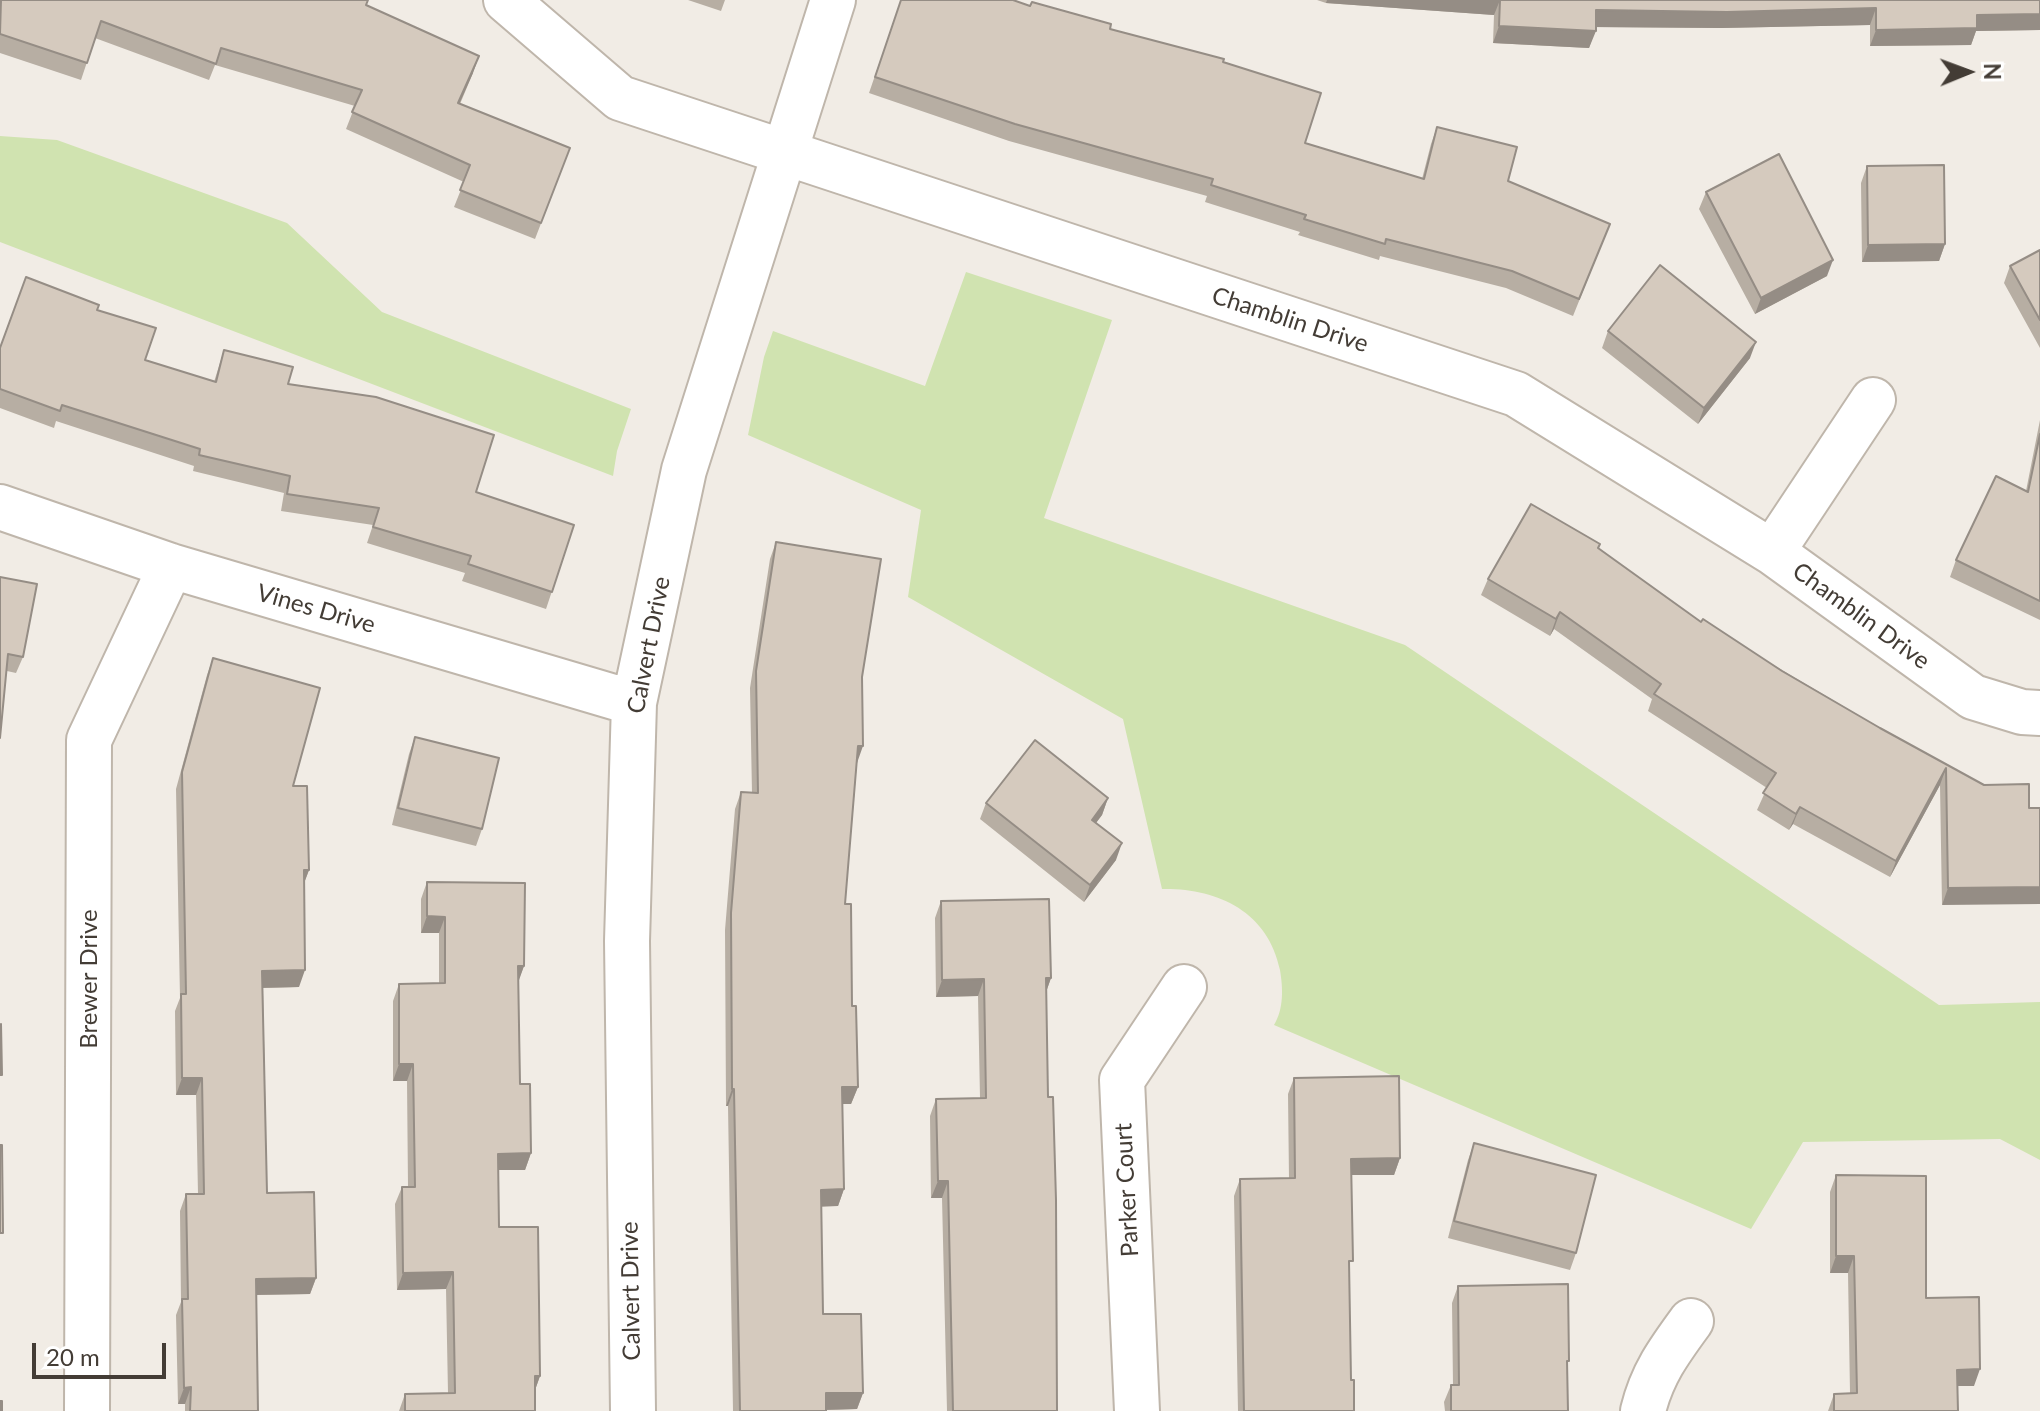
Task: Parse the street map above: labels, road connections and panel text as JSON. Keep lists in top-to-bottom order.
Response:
{
  "streets": {
    "street": [
      "Chamblin Drive",
      "Vines Drive",
      "Calvert Drive",
      "Brewer Drive",
      "Parker Court"
    ]
  },
  "crossings": [
    ["Chamblin Drive", "Calvert Drive"],
    ["Vines Drive", "Calvert Drive"],
    ["Vines Drive", "Brewer Drive"]
  ],
  "scale_bar": "20 m",
  "north": "right"
}
